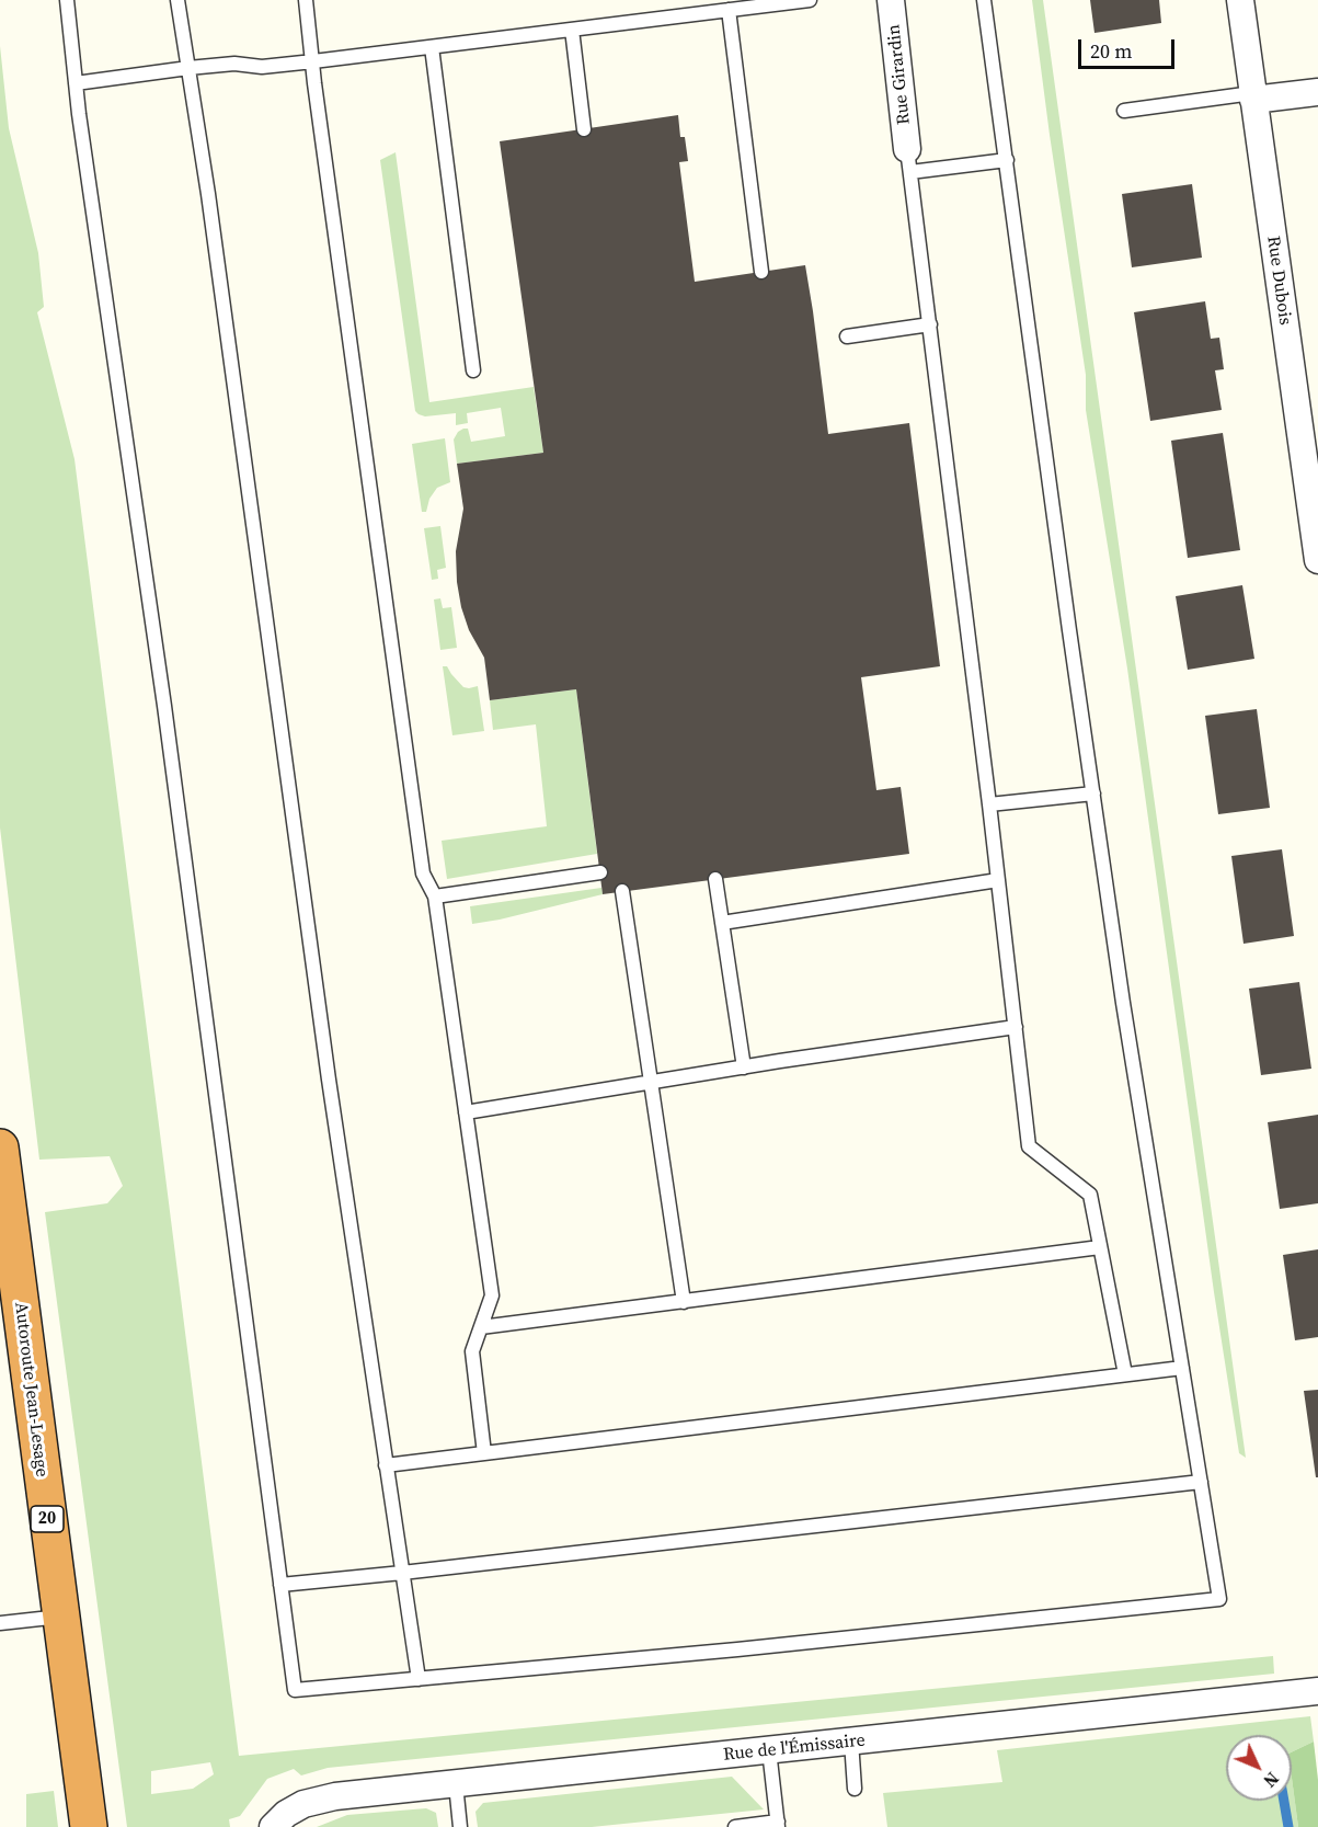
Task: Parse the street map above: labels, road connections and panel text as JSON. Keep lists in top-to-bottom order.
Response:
{
  "streets": {
    "highway": ["Autoroute Jean-Lesage", "20"],
    "street": ["Rue Girardin", "Rue Dubois", "Rue de l'Émissaire"]
  },
  "scale_bar": "20 m",
  "north": "bottom right"
}
